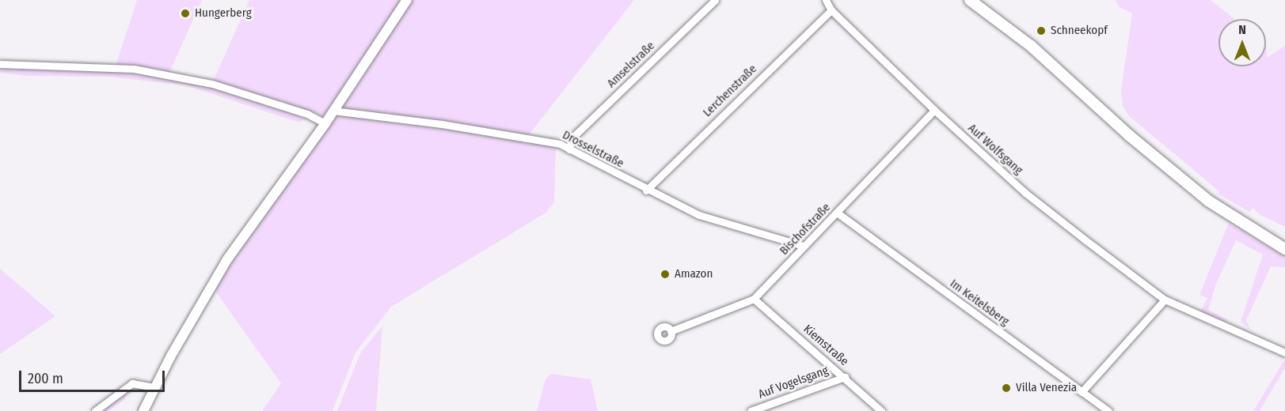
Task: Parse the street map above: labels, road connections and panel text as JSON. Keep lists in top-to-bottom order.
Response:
{
  "streets": {
    "street": [
      "Amselstraße",
      "Lerchenstraße",
      "Drosselstraße",
      "Auf Wolfsgang",
      "Bischofstraße",
      "Im Keitelsberg",
      "Kiemstraße",
      "Auf Vogelsgang"
    ]
  },
  "crossings": [
    ["Amselstraße", "Drosselstraße"],
    ["Lerchenstraße", "Drosselstraße"],
    ["Lerchenstraße", "Auf Wolfsgang"],
    ["Drosselstraße", "Bischofstraße"],
    ["Auf Wolfsgang", "Bischofstraße"],
    ["Bischofstraße", "Im Keitelsberg"],
    ["Bischofstraße", "Kiemstraße"],
    ["Kiemstraße", "Auf Vogelsgang"]
  ],
  "places": [
    "Hungerberg",
    "Schneekopf",
    "Amazon",
    "Villa Venezia"
  ],
  "scale_bar": "200 m",
  "north": "top"
}
